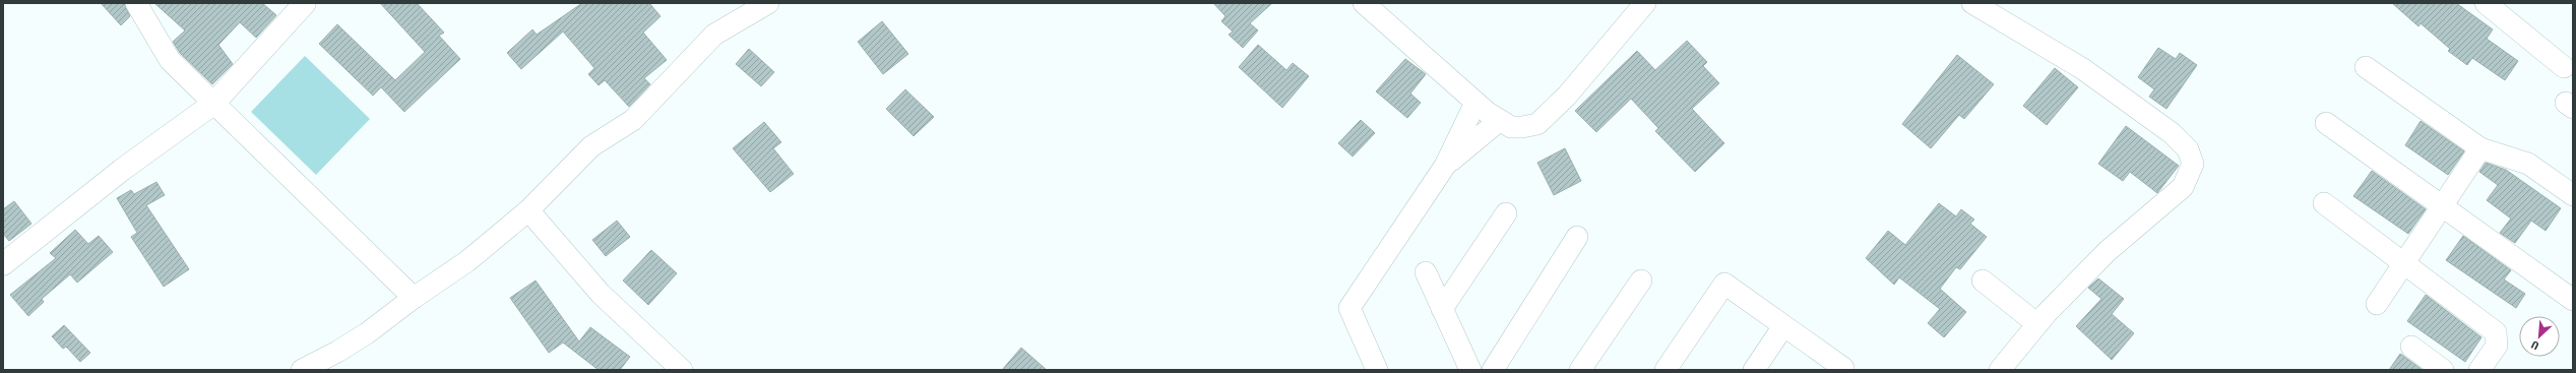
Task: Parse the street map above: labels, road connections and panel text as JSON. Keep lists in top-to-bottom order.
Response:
{
  "north": "bottom left"
}
